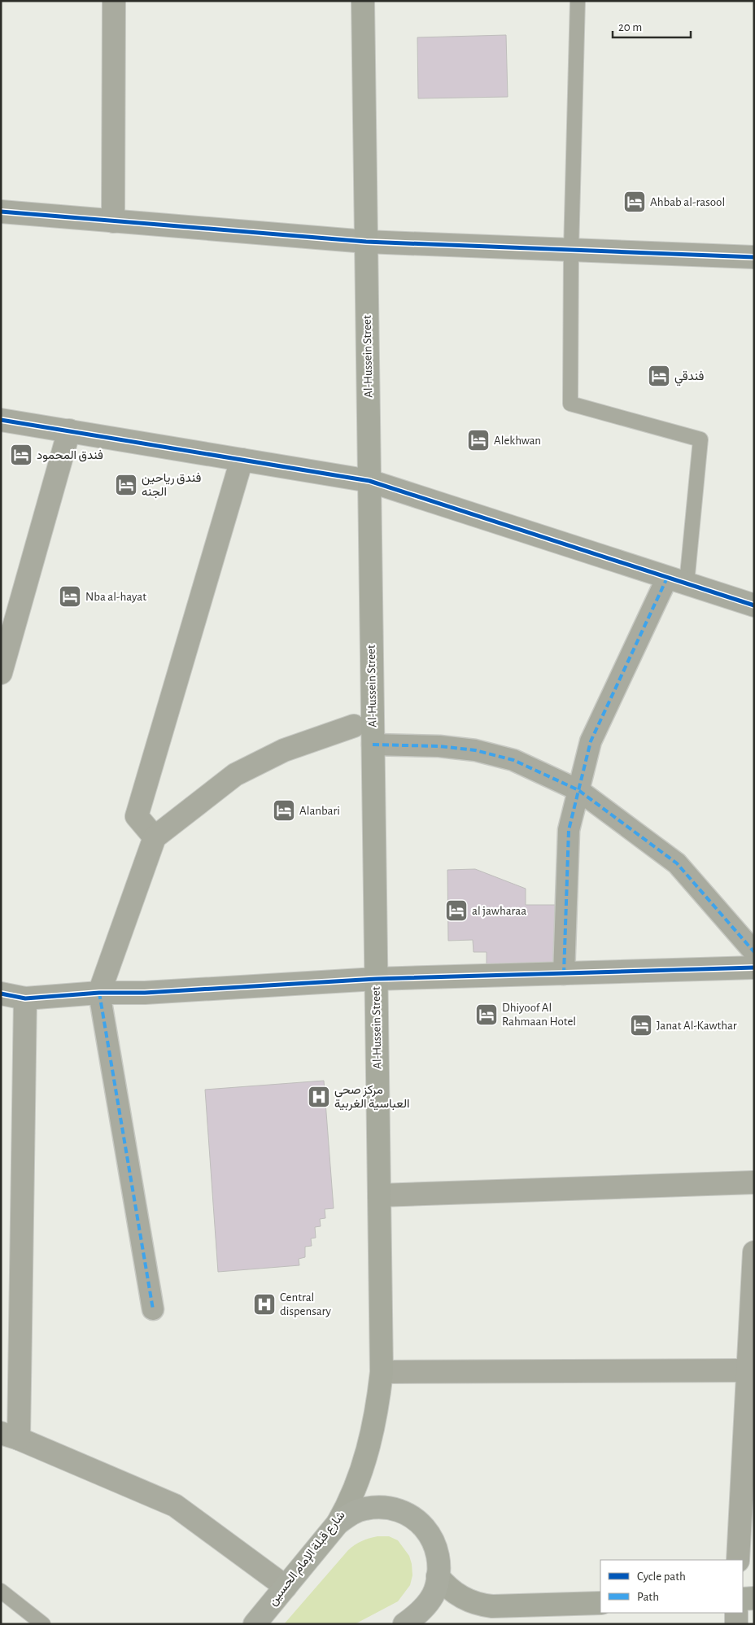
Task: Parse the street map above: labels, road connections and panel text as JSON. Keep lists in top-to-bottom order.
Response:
{
  "streets": {
    "main road": ["Al-Hussein Street", "شارع قبلة الإمام الحسين"]
  },
  "crossings": [
    ["Al-Hussein Street", "شارع قبلة الإمام الحسين"]
  ],
  "places": {
    "hotel": [
      "Ahbab al-rasool",
      "فندقي",
      "Alekhwan",
      "فندق المحمود",
      "فندق رياحين الجنه",
      "Nba al-hayat",
      "Alanbari",
      "al jawharaa",
      "Dhiyoof Al Rahmaan Hotel",
      "Janat Al-Kawthar"
    ],
    "hospital": ["مركز صحي العباسية الغربية", "Central dispensary"]
  },
  "legend": ["Cycle path", "Path"],
  "scale_bar": "20 m"
}
